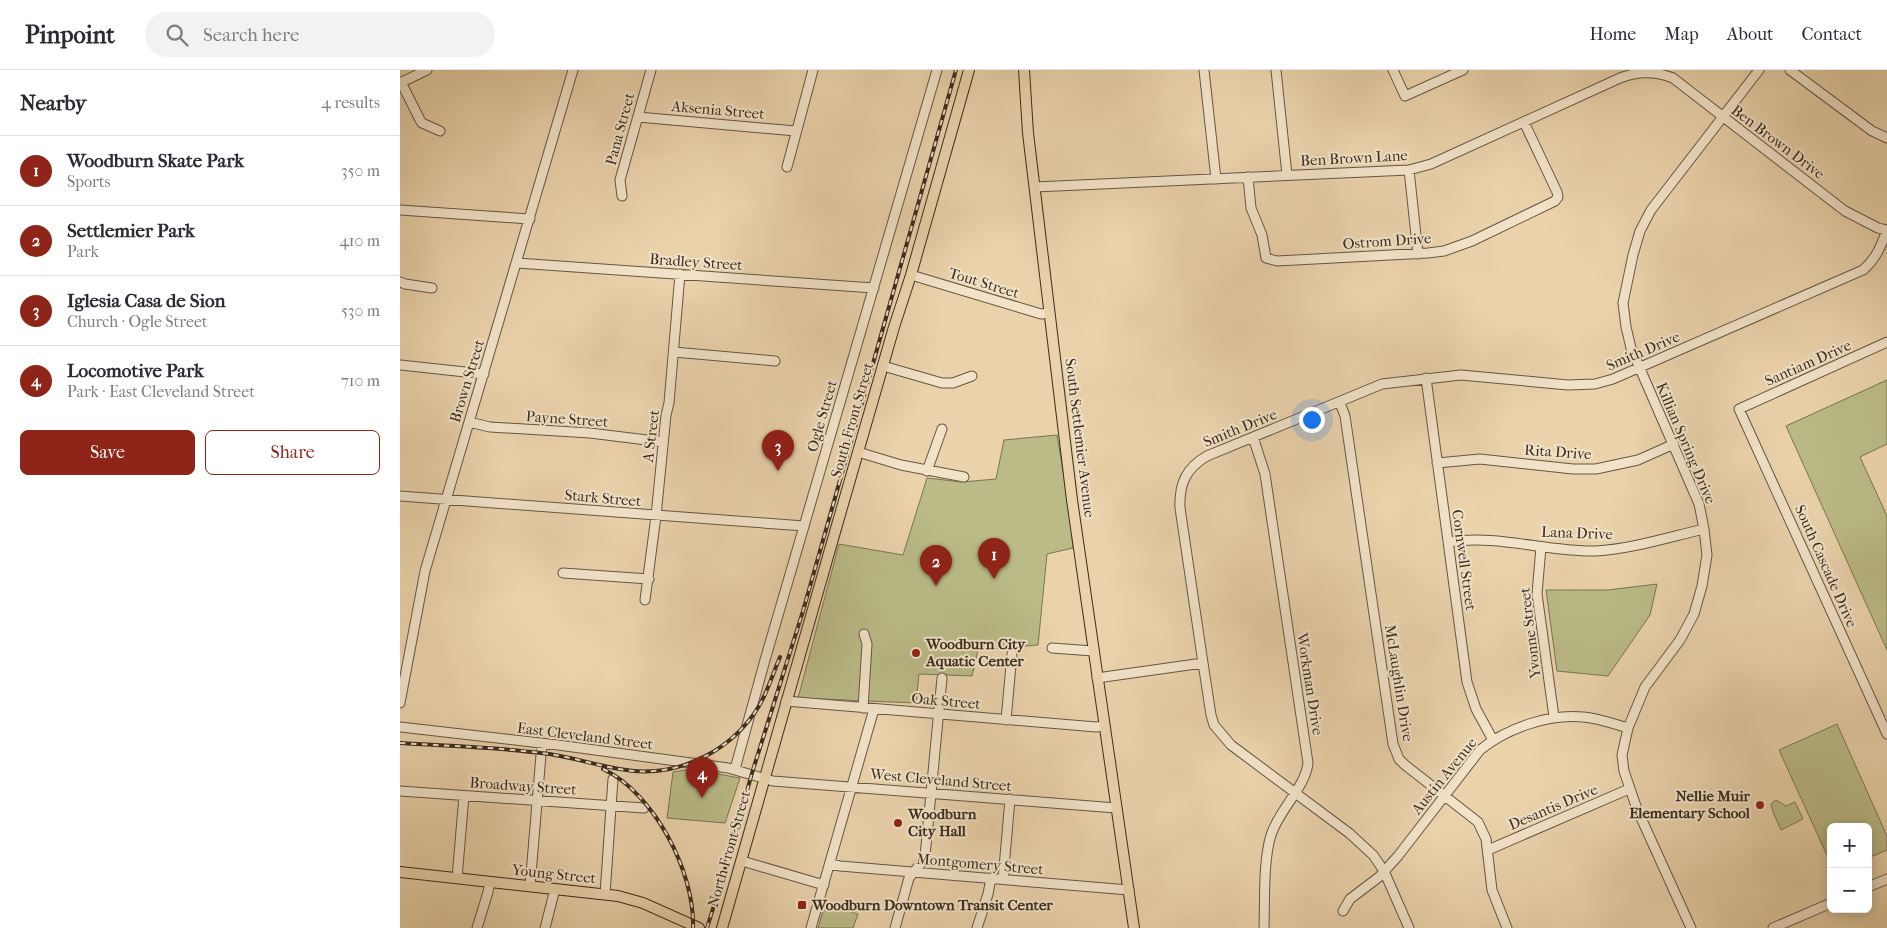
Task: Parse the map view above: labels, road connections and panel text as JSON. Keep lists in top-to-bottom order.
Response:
{
  "streets": {
    "main road": [
      "South Front Street",
      "South Settlemier Avenue",
      "North Front Street",
      "Young Street"
    ],
    "street": [
      "Aksenia Street",
      "Pana Street",
      "Ben Brown Drive",
      "Ben Brown Lane",
      "Ostrom Drive",
      "Bradley Street",
      "Tout Street",
      "Smith Drive",
      "Santiam Drive",
      "Brown Street",
      "Ogle Street",
      "Payne Street",
      "A Street",
      "Killian Spring Drive",
      "Rita Drive",
      "Stark Street",
      "Lana Drive",
      "Cornwell Street",
      "South Cascade Drive",
      "Yvonne Street",
      "McLaughlin Drive",
      "Workman Drive",
      "Oak Street",
      "East Cleveland Street",
      "Austin Avenue",
      "West Cleveland Street",
      "Broadway Street",
      "Desantis Drive",
      "Montgomery Street"
    ]
  },
  "crossings": [
    ["Aksenia Street", "Pana Street"],
    ["Ben Brown Drive", "Ben Brown Lane"],
    ["Ben Brown Drive", "Smith Drive"],
    ["Ben Brown Drive", "Killian Spring Drive"],
    ["Ben Brown Lane", "Ostrom Drive"],
    ["Ben Brown Lane", "South Settlemier Avenue"],
    ["Bradley Street", "Brown Street"],
    ["Bradley Street", "Ogle Street"],
    ["Bradley Street", "A Street"],
    ["Tout Street", "South Front Street"],
    ["Tout Street", "South Settlemier Avenue"],
    ["Smith Drive", "Killian Spring Drive"],
    ["Smith Drive", "Cornwell Street"],
    ["Smith Drive", "McLaughlin Drive"],
    ["Smith Drive", "Workman Drive"],
    ["Smith Drive", "Austin Avenue"],
    ["Santiam Drive", "South Cascade Drive"],
    ["Brown Street", "Payne Street"],
    ["Brown Street", "Stark Street"],
    ["Ogle Street", "Stark Street"],
    ["Ogle Street", "East Cleveland Street"],
    ["Payne Street", "A Street"],
    ["South Front Street", "Oak Street"],
    ["South Front Street", "East Cleveland Street"],
    ["South Front Street", "West Cleveland Street"],
    ["South Front Street", "North Front Street"],
    ["A Street", "Stark Street"],
    ["South Settlemier Avenue", "Oak Street"],
    ["South Settlemier Avenue", "West Cleveland Street"],
    ["South Settlemier Avenue", "Montgomery Street"],
    ["Killian Spring Drive", "Rita Drive"],
    ["Killian Spring Drive", "Lana Drive"],
    ["Killian Spring Drive", "Austin Avenue"],
    ["Killian Spring Drive", "Desantis Drive"],
    ["Rita Drive", "Cornwell Street"],
    ["Lana Drive", "Cornwell Street"],
    ["Lana Drive", "Yvonne Street"],
    ["Cornwell Street", "Austin Avenue"],
    ["Yvonne Street", "Austin Avenue"],
    ["McLaughlin Drive", "Austin Avenue"],
    ["McLaughlin Drive", "Desantis Drive"],
    ["East Cleveland Street", "West Cleveland Street"],
    ["East Cleveland Street", "North Front Street"],
    ["West Cleveland Street", "North Front Street"]
  ],
  "places": {
    "other": ["Woodburn City Aquatic Center", "Nellie Muir Elementary School", "Woodburn City Hall"],
    "transit": ["Woodburn Downtown Transit Center"]
  },
  "page": {
    "header": "Pinpoint",
    "search": "Search here",
    "nav": [
      "Home",
      "Map",
      "About",
      "Contact"
    ],
    "heading": ["Nearby", "4 results"],
    "list": [
      {
        "mark": "1",
        "name": "Woodburn Skate Park",
        "note": "Sports",
        "value": "350 m"
      },
      {
        "mark": "2",
        "name": "Settlemier Park",
        "note": "Park",
        "value": "410 m"
      },
      {
        "mark": "3",
        "name": "Iglesia Casa de Sion",
        "note": "Church · Ogle Street",
        "value": "530 m"
      },
      {
        "mark": "4",
        "name": "Locomotive Park",
        "note": "Park · East Cleveland Street",
        "value": "710 m"
      }
    ],
    "buttons": ["Save", "Share"],
    "pins": [
      "3",
      "1",
      "2",
      "4"
    ],
    "map_buttons": ["+", "−"]
  }
}
